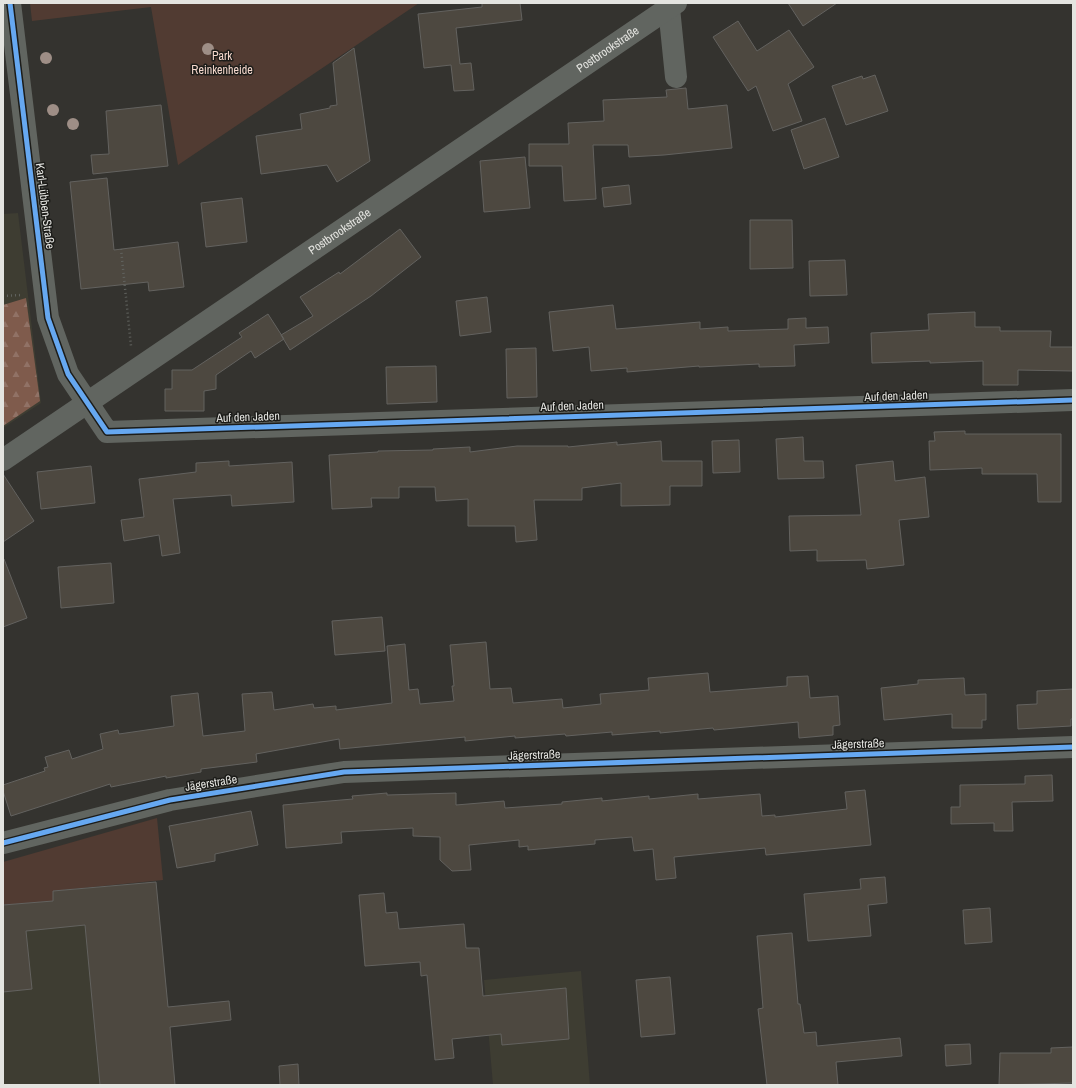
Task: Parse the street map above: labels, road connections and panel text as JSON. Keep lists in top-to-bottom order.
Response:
{
  "streets": {
    "street": [
      "Postbrookstraße",
      "Karl-Lübben-Straße",
      "Auf den Jaden",
      "Jägerstraße"
    ]
  },
  "crossings": [
    ["Postbrookstraße", "Karl-Lübben-Straße"],
    ["Postbrookstraße", "Auf den Jaden"],
    ["Karl-Lübben-Straße", "Auf den Jaden"]
  ],
  "parks": ["Park Reinkenheide"]
}
